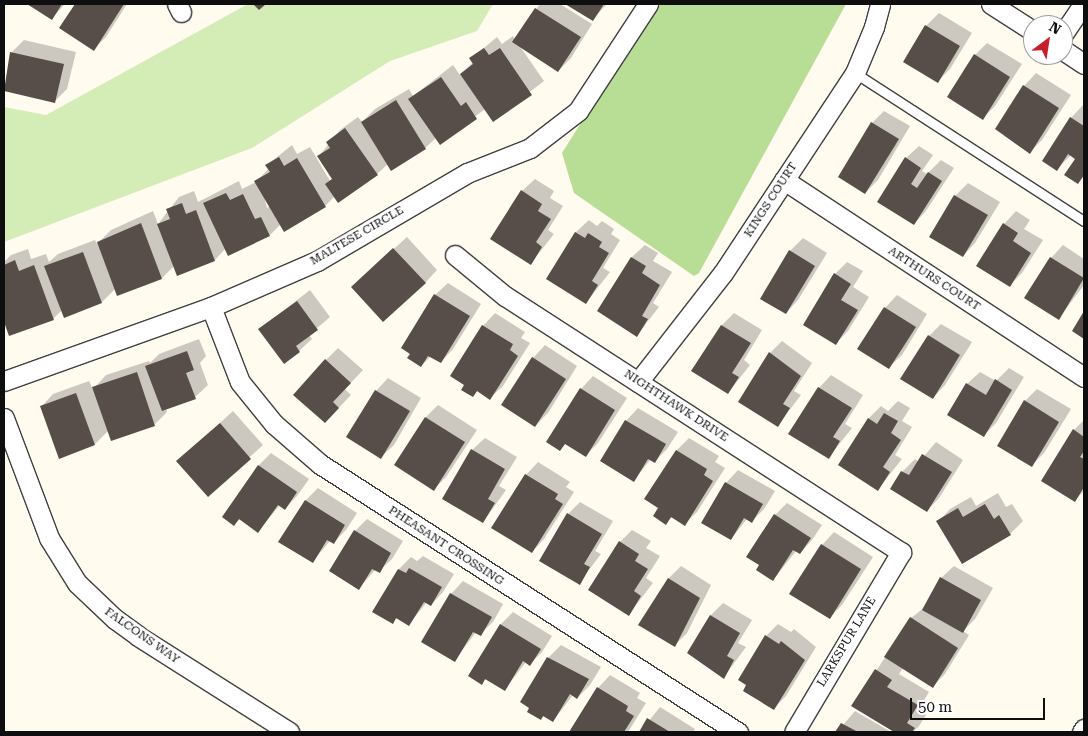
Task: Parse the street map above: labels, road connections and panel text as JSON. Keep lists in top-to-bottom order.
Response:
{
  "streets": {
    "street": [
      "KINGS COURT",
      "MALTESE CIRCLE",
      "ARTHURS COURT",
      "NIGHTHAWK DRIVE",
      "PHEASANT CROSSING",
      "FALCONS WAY",
      "LARKSPUR LANE"
    ]
  },
  "crossings": [
    ["KINGS COURT", "ARTHURS COURT"],
    ["KINGS COURT", "NIGHTHAWK DRIVE"],
    ["MALTESE CIRCLE", "PHEASANT CROSSING"],
    ["NIGHTHAWK DRIVE", "LARKSPUR LANE"]
  ],
  "scale_bar": "50 m",
  "north": "top right"
}
